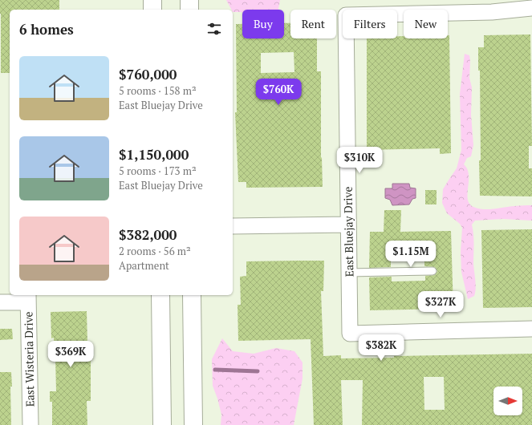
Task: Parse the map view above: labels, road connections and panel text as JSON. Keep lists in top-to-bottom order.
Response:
{
  "streets": {
    "street": ["East Bluejay Drive", "East Wisteria Drive"]
  },
  "north": "right",
  "page": {
    "chip": [
      "Buy",
      "Rent",
      "Filters",
      "New"
    ],
    "heading": "6 homes",
    "list": [
      {
        "name": "$760,000",
        "note": "5 rooms · 158 m² · East Bluejay Drive"
      },
      {
        "name": "$1,150,000",
        "note": "5 rooms · 173 m² · East Bluejay Drive"
      },
      {
        "name": "$382,000",
        "note": "2 rooms · 56 m² · Apartment"
      }
    ],
    "price": [
      "$760K",
      "$310K",
      "$1.15M",
      "$327K",
      "$382K",
      "$369K"
    ]
  }
}
